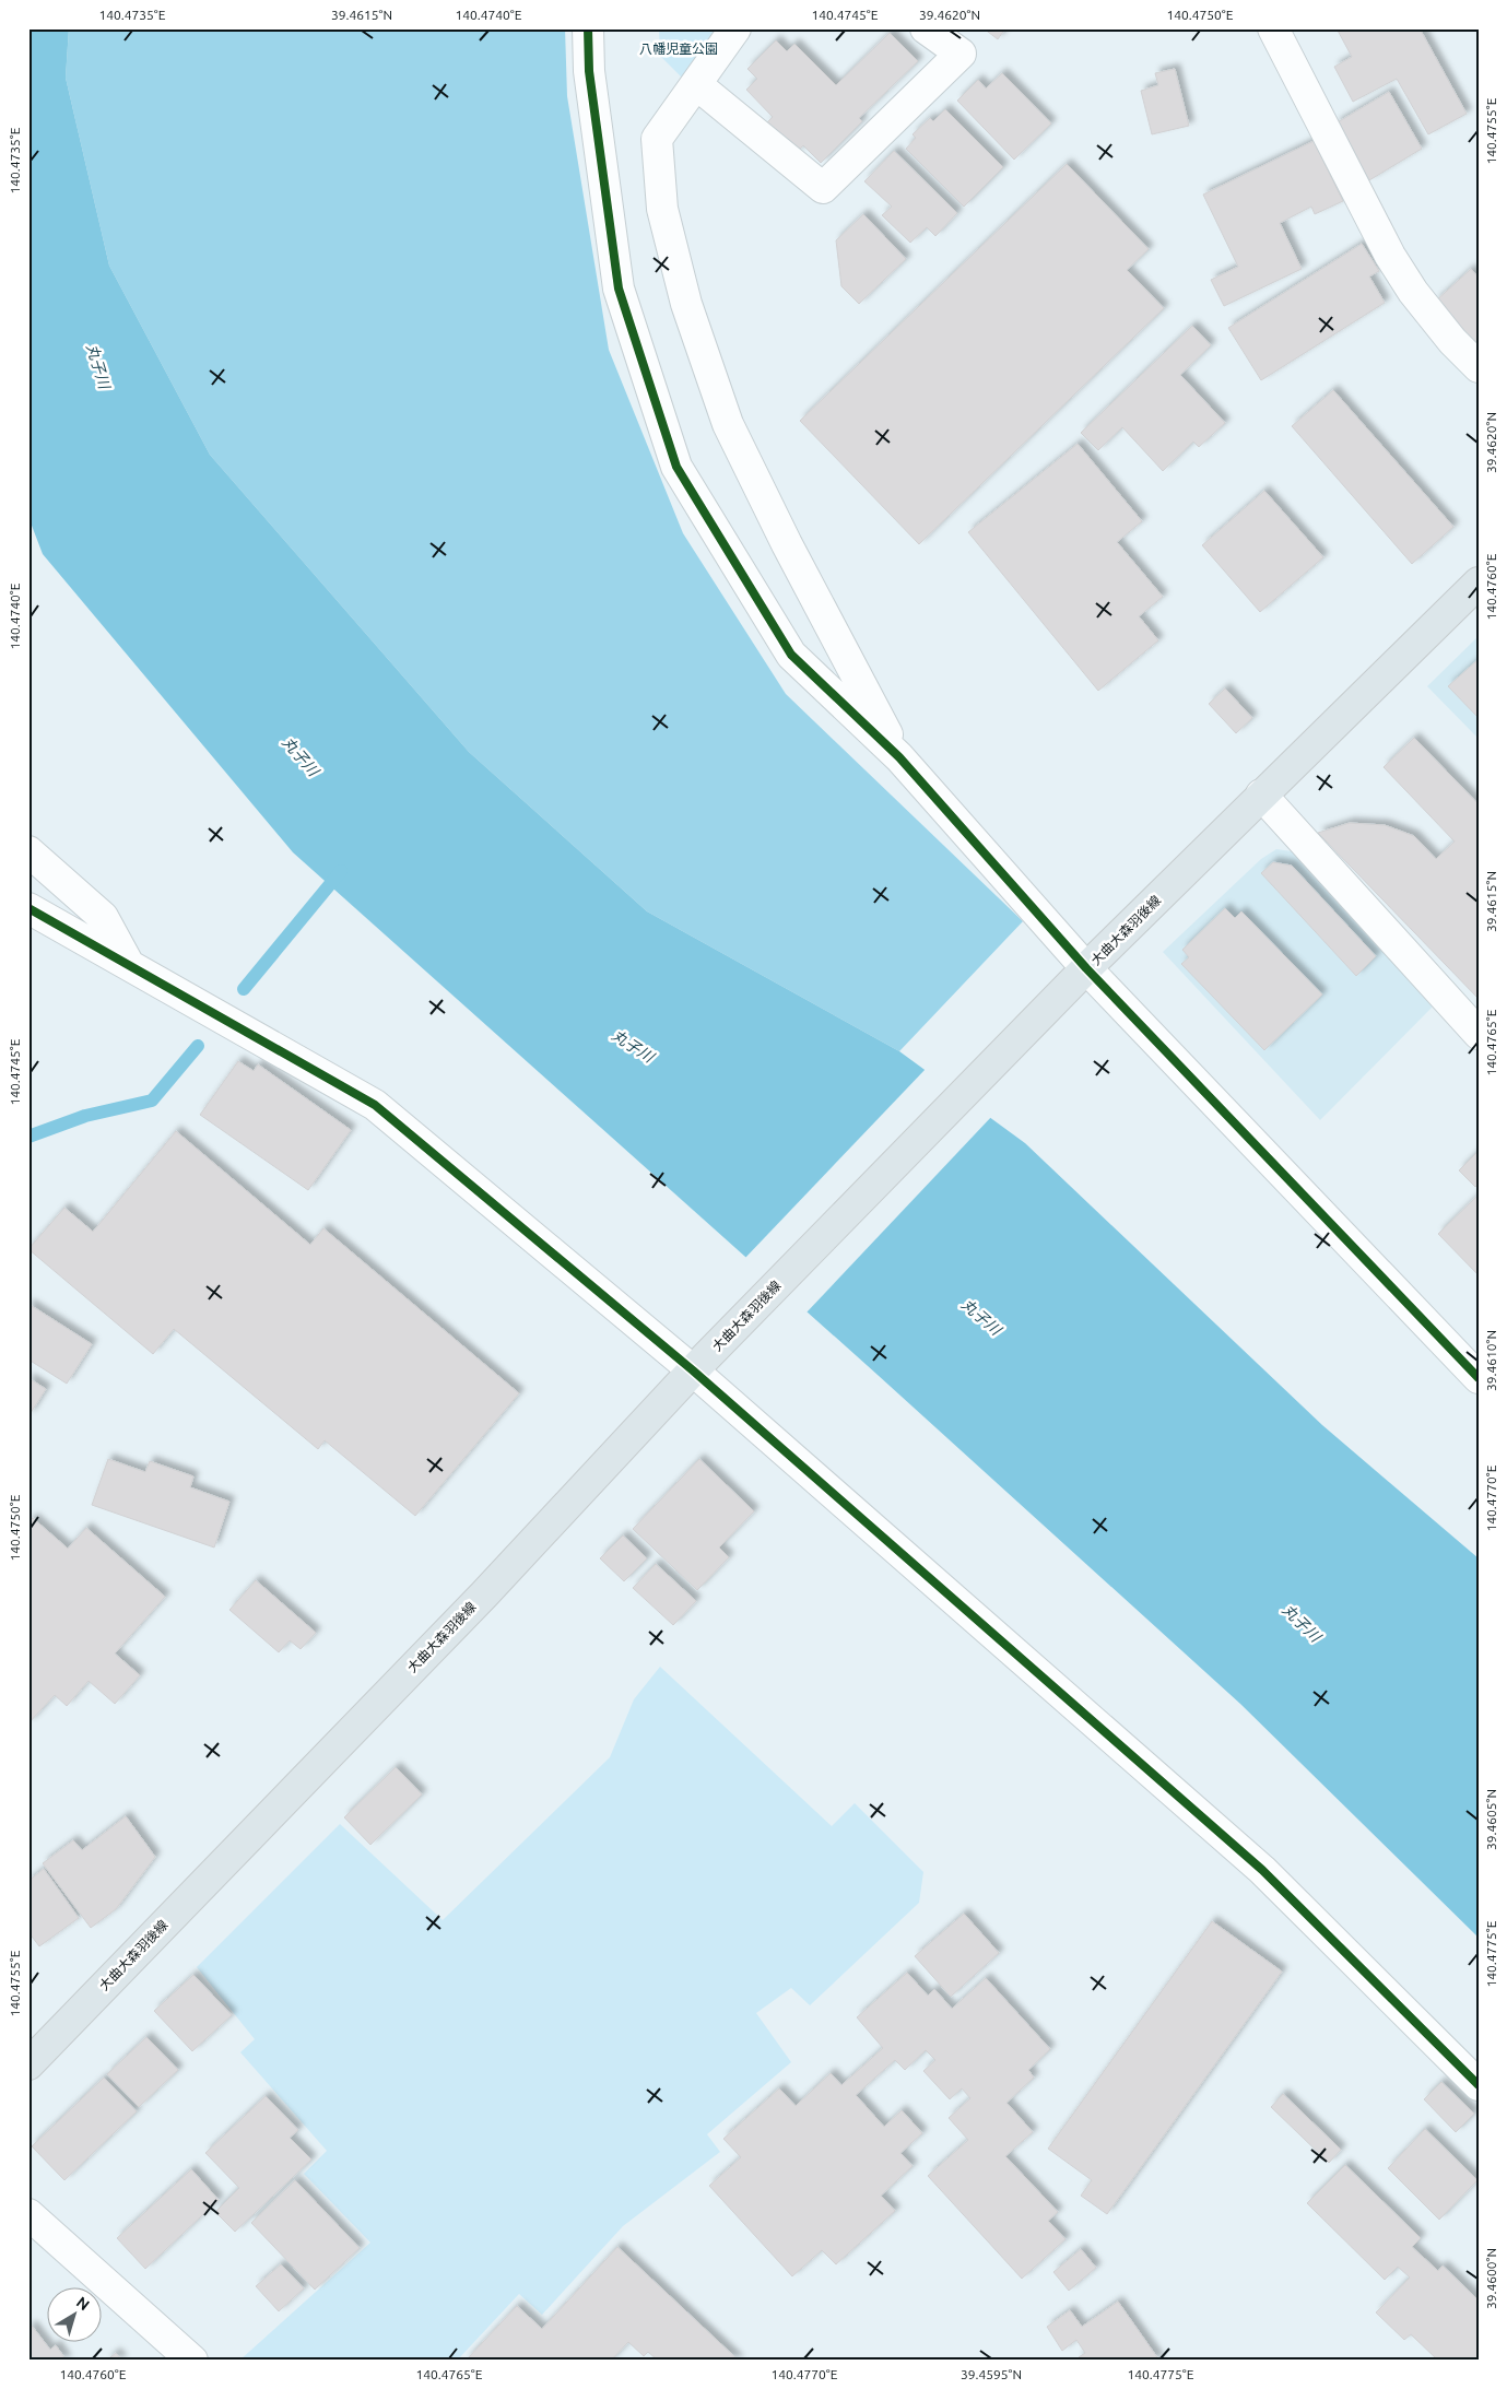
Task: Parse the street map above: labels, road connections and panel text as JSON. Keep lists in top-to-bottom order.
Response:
{
  "streets": {
    "main road": ["大曲大森羽後線"]
  },
  "water": ["丸子川"],
  "parks": ["八幡児童公園"],
  "north": "top right",
  "coordinates": [
    "140.4735°E",
    "39.4615°N",
    "140.4740°E",
    "140.4745°E",
    "39.4620°N",
    "140.4750°E",
    "140.4755°E",
    "140.4760°E",
    "140.4765°E",
    "39.4610°N",
    "140.4770°E",
    "39.4605°N",
    "140.4775°E",
    "39.4600°N",
    "39.4595°N"
  ]
}
